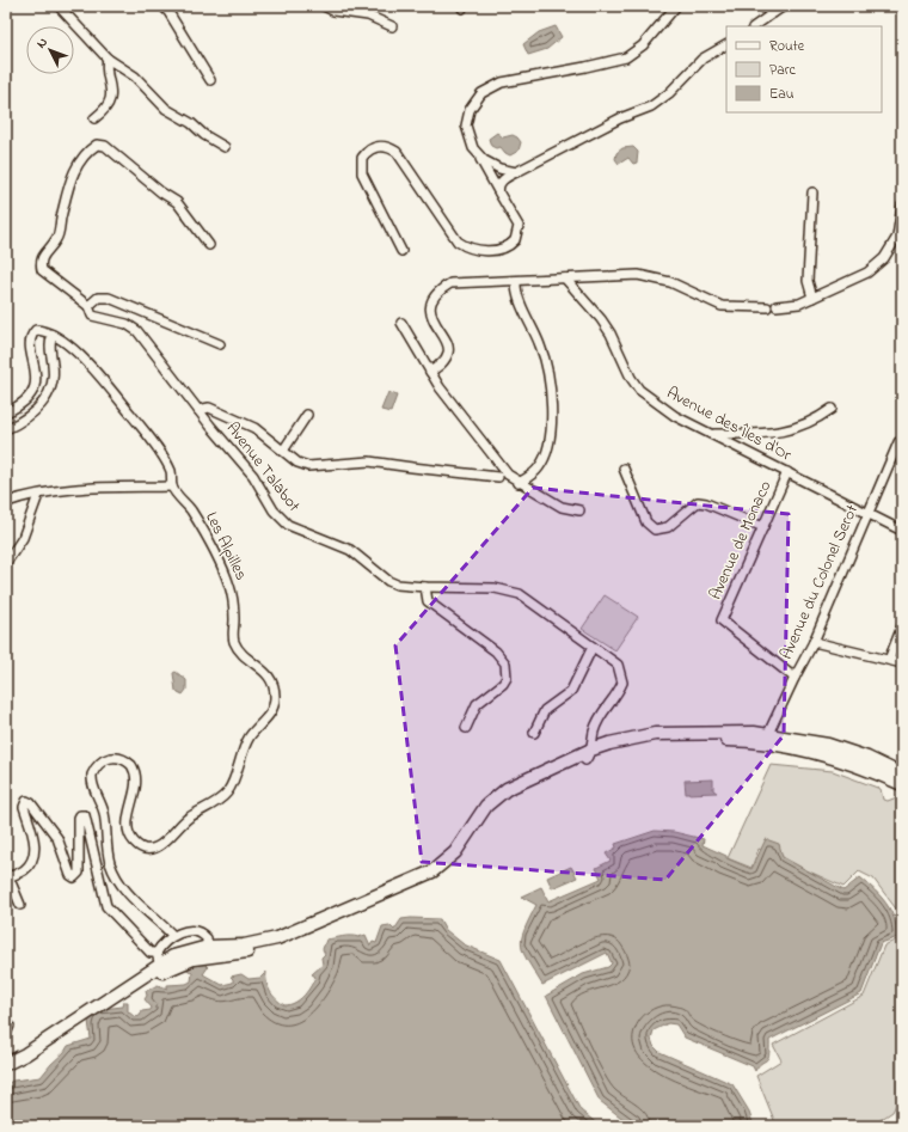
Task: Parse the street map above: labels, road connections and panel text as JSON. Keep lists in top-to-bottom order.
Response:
{
  "streets": {
    "street": [
      "Avenue des Îles d'Or",
      "Avenue Talabot",
      "Avenue de Monaco",
      "Les Alpilles",
      "Avenue du Colonel Serot"
    ]
  },
  "crossings": [
    ["Avenue des Îles d'Or", "Avenue de Monaco"],
    ["Avenue des Îles d'Or", "Avenue du Colonel Serot"],
    ["Avenue de Monaco", "Avenue du Colonel Serot"]
  ],
  "legend": ["Route", "Parc", "Eau"],
  "north": "top left"
}
